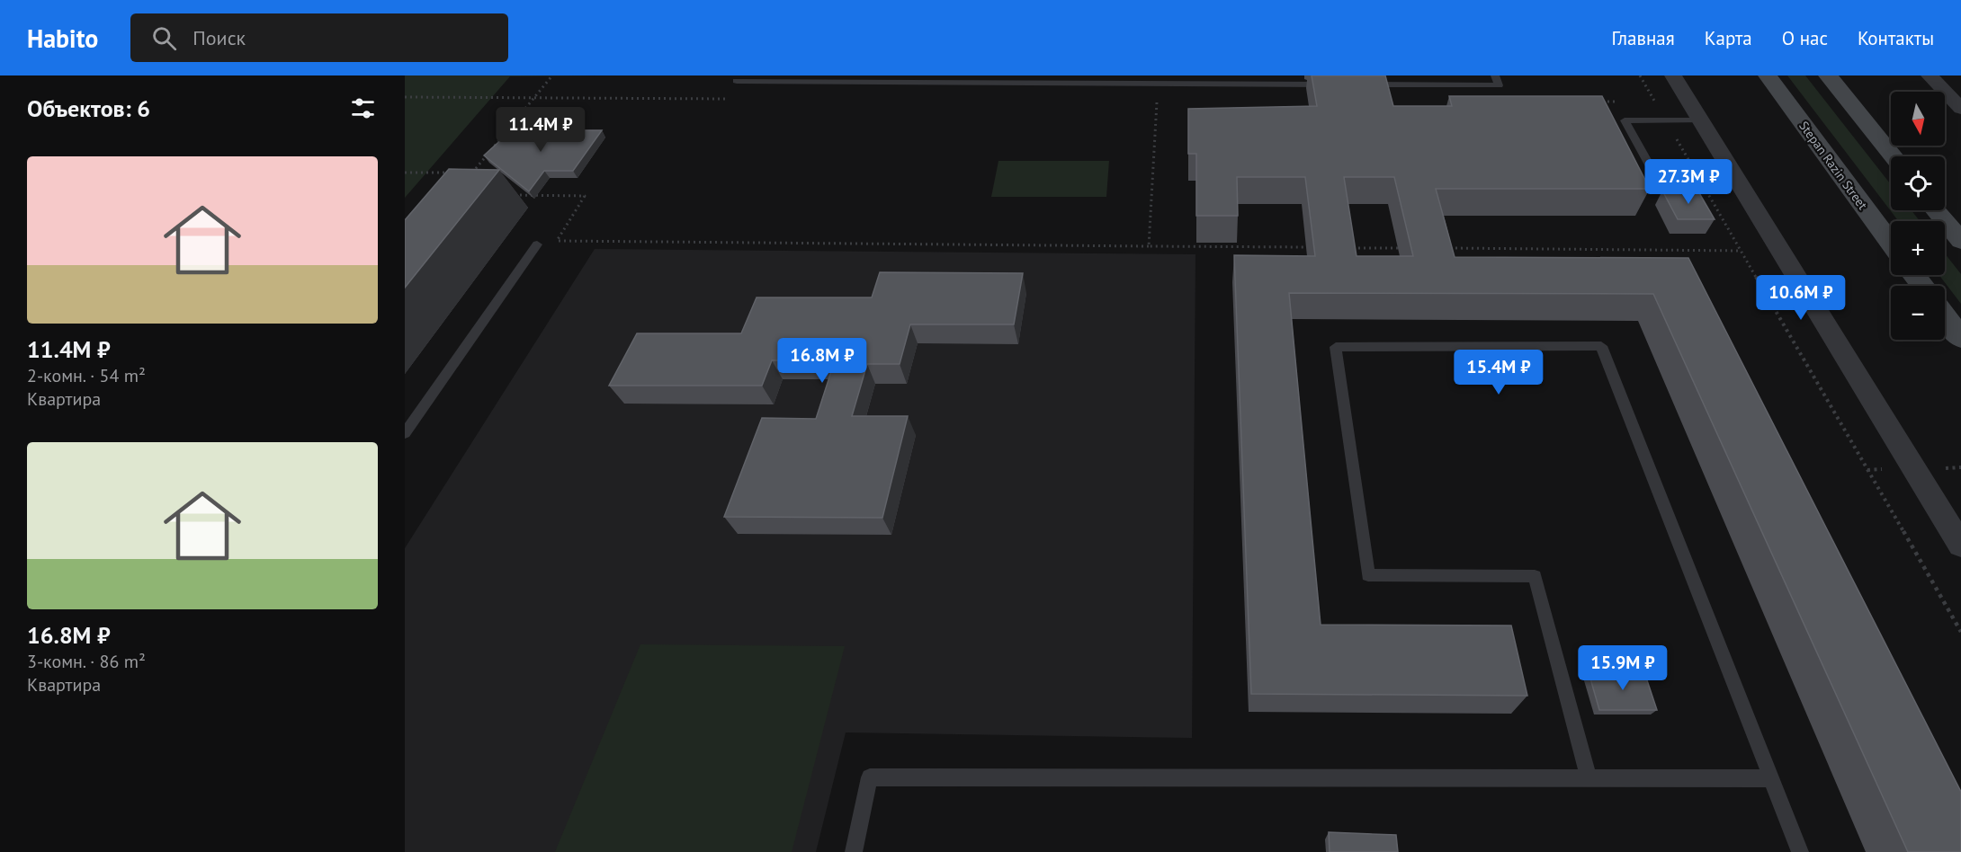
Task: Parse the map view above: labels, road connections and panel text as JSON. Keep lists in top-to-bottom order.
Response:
{
  "streets": {
    "main road": ["Stepan Razin Street"]
  },
  "north": "bottom",
  "page": {
    "header": "Habito",
    "search": "Поиск",
    "nav": [
      "Главная",
      "Карта",
      "О нас",
      "Контакты"
    ],
    "heading": "Объектов: 6",
    "map_buttons": ["+", "−"],
    "price": [
      "11.4M ₽",
      "27.3M ₽",
      "10.6M ₽",
      "16.8M ₽",
      "15.4M ₽",
      "15.9M ₽"
    ],
    "list": [
      {
        "name": "11.4M ₽",
        "note": "2-комн. · 54 m² · Квартира"
      },
      {
        "name": "16.8M ₽",
        "note": "3-комн. · 86 m² · Квартира"
      }
    ]
  }
}
